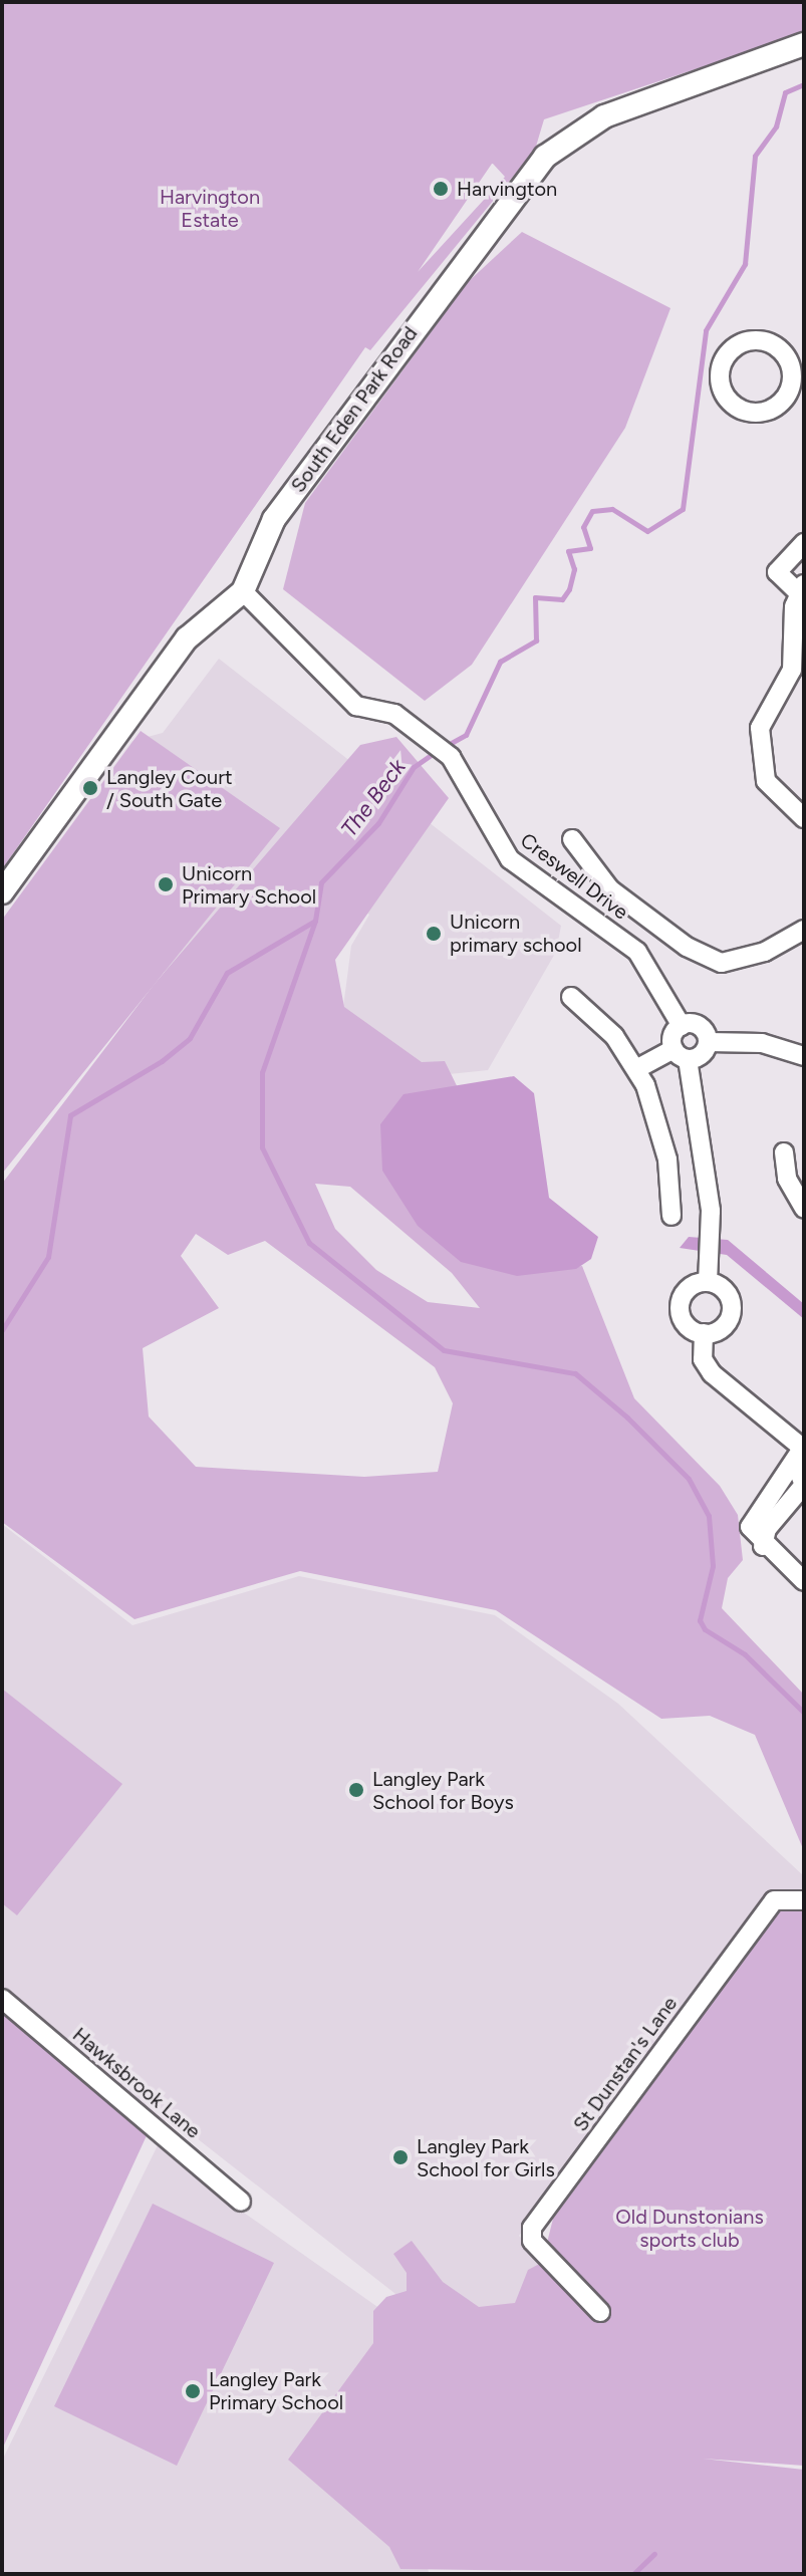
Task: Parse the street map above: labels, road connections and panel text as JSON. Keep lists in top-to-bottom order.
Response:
{
  "streets": {
    "main road": ["South Eden Park Road"],
    "street": ["Creswell Drive", "St Dunstan's Lane", "Hawksbrook Lane"]
  },
  "crossings": [
    ["South Eden Park Road", "Creswell Drive"]
  ],
  "water": ["The Beck"],
  "parks": ["Harvington Estate", "Old Dunstonians sports club"],
  "places": [
    "Harvington",
    "Langley Court / South Gate",
    "Unicorn Primary School",
    "Unicorn primary school",
    "Langley Park School for Boys",
    "Langley Park School for Girls",
    "Langley Park Primary School"
  ]
}
